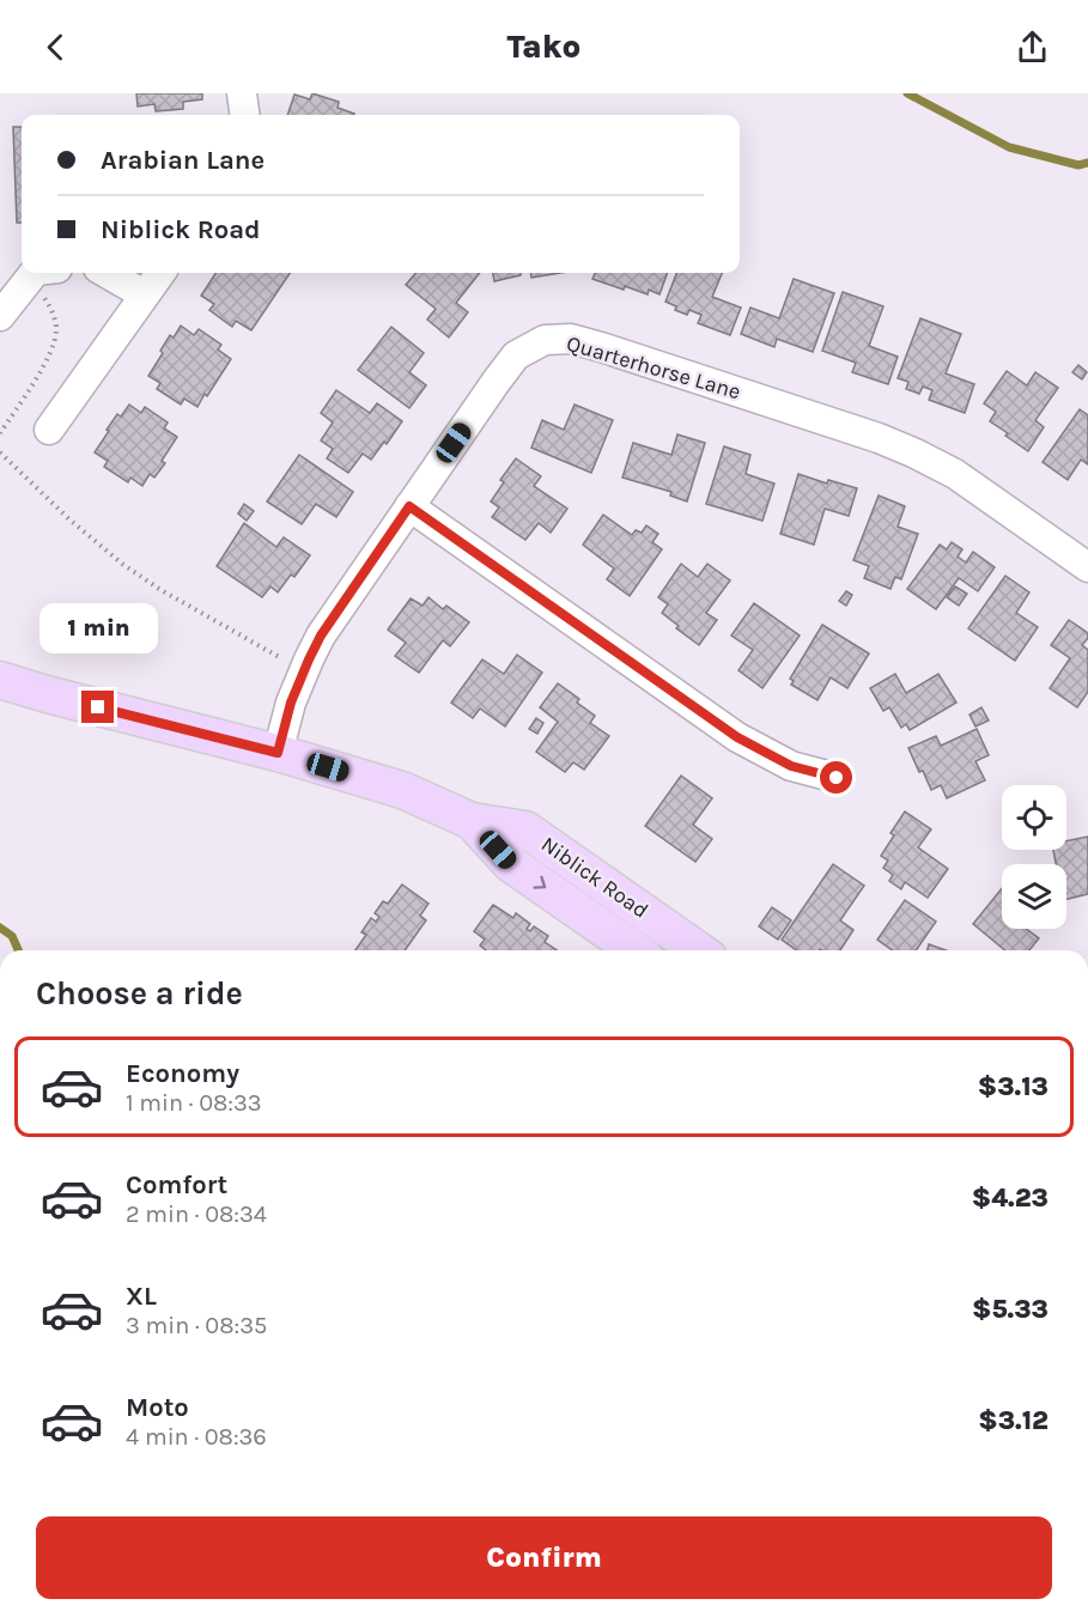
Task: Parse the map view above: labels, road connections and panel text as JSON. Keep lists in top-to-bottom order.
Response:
{
  "streets": {
    "main road": ["Niblick Road"],
    "street": ["Quarterhorse Lane"]
  },
  "crossings": [
    ["Quarterhorse Lane", "Niblick Road"]
  ],
  "page": {
    "header": "Tako",
    "banner": ["Arabian Lane", "Niblick Road"],
    "bubble": "1 min",
    "heading": "Choose a ride",
    "list": [
      {
        "name": "Economy",
        "note": "1 min · 08:33",
        "value": "$3.13"
      },
      {
        "name": "Comfort",
        "note": "2 min · 08:34",
        "value": "$4.23"
      },
      {
        "name": "XL",
        "note": "3 min · 08:35",
        "value": "$5.33"
      },
      {
        "name": "Moto",
        "note": "4 min · 08:36",
        "value": "$3.12"
      }
    ],
    "buttons": "Confirm"
  }
}
